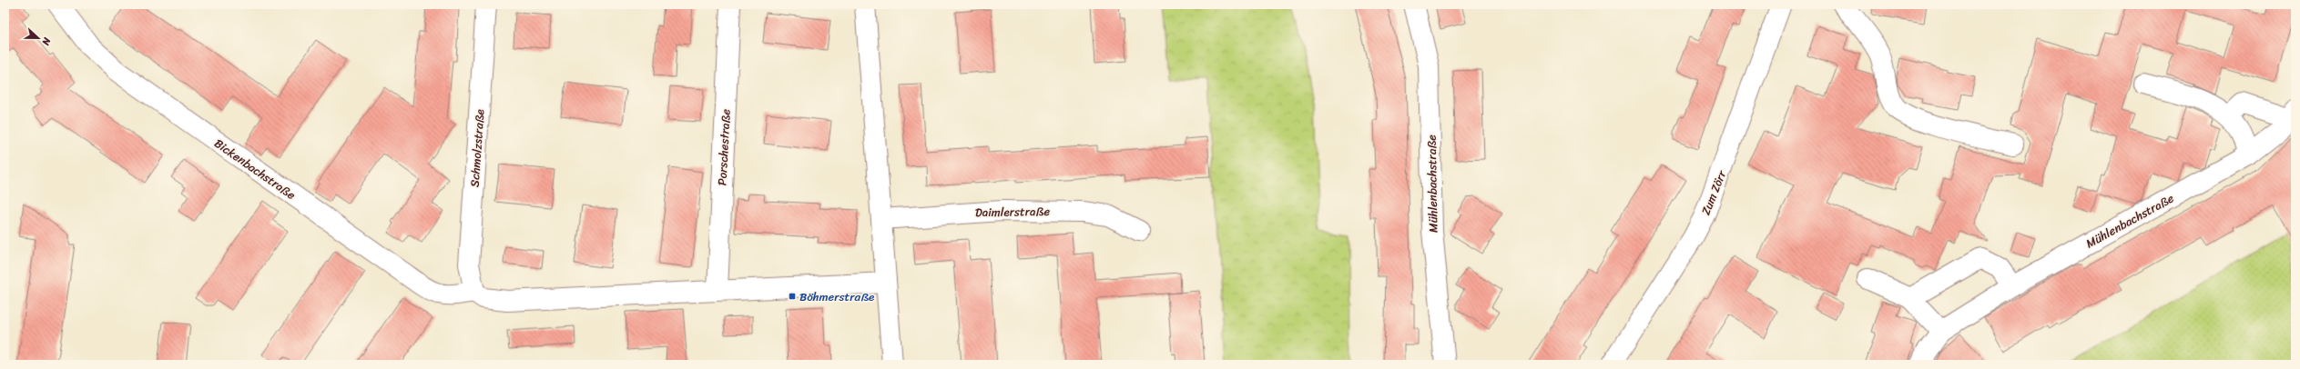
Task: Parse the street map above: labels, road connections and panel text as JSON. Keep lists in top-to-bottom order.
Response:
{
  "streets": {
    "street": [
      "Porschestraße",
      "Schmolzstraße",
      "Bickenbachstraße",
      "Mühlenbachstraße",
      "Zum Zörr",
      "Daimlerstraße"
    ]
  },
  "crossings": [
    ["Schmolzstraße", "Bickenbachstraße"]
  ],
  "places": {
    "transit": ["Böhmerstraße"]
  },
  "north": "right"
}
